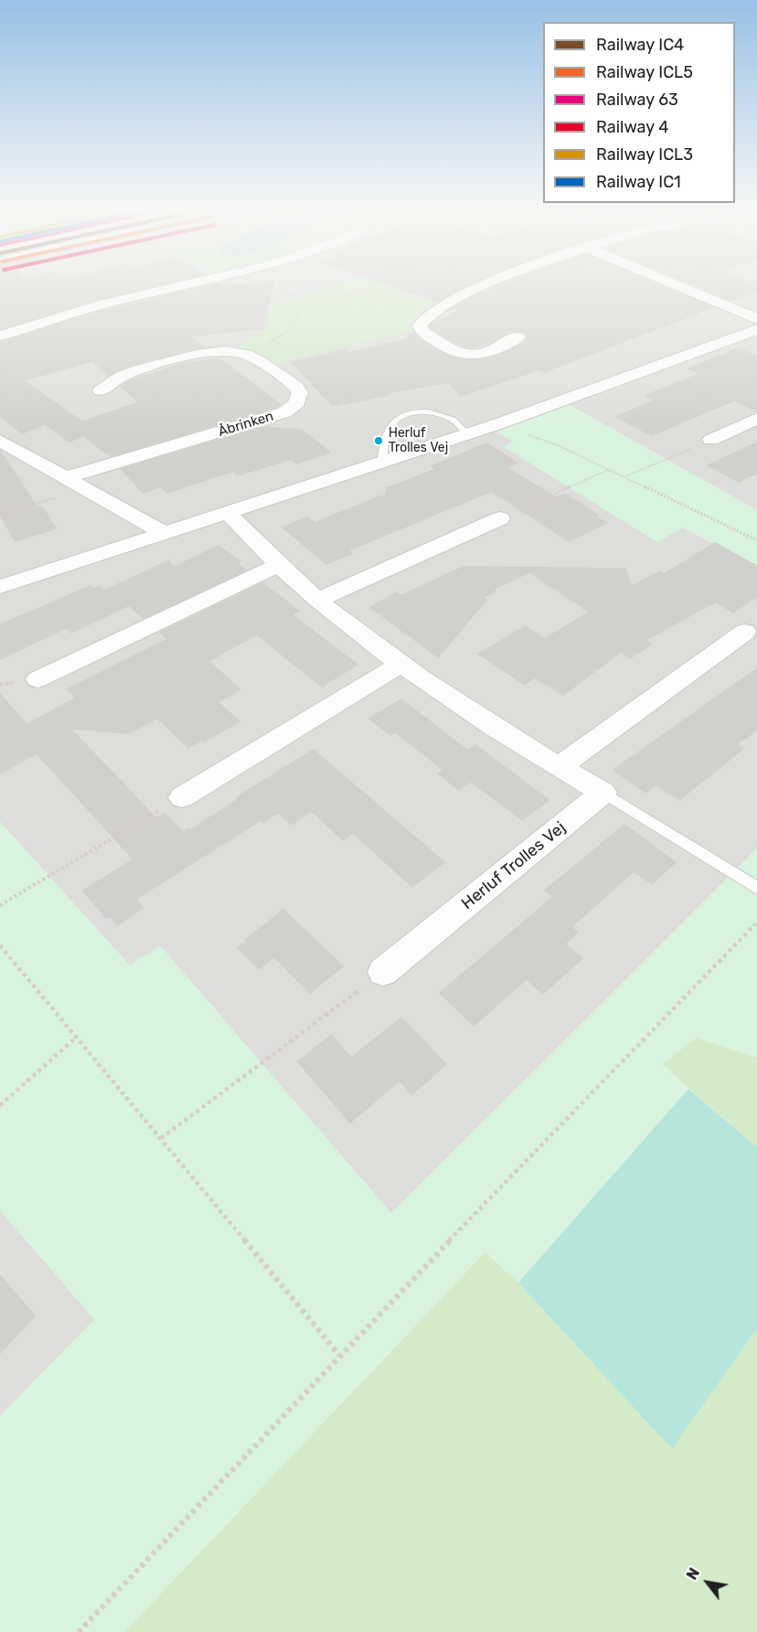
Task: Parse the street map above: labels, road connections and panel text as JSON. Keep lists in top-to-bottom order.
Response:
{
  "streets": {
    "street": ["Åbrinken", "Herluf Trolles Vej"]
  },
  "places": ["Herluf Trolles Vej"],
  "legend": [
    "Railway IC4",
    "Railway ICL5",
    "Railway 63",
    "Railway 4",
    "Railway ICL3",
    "Railway IC1"
  ],
  "north": "top left"
}
